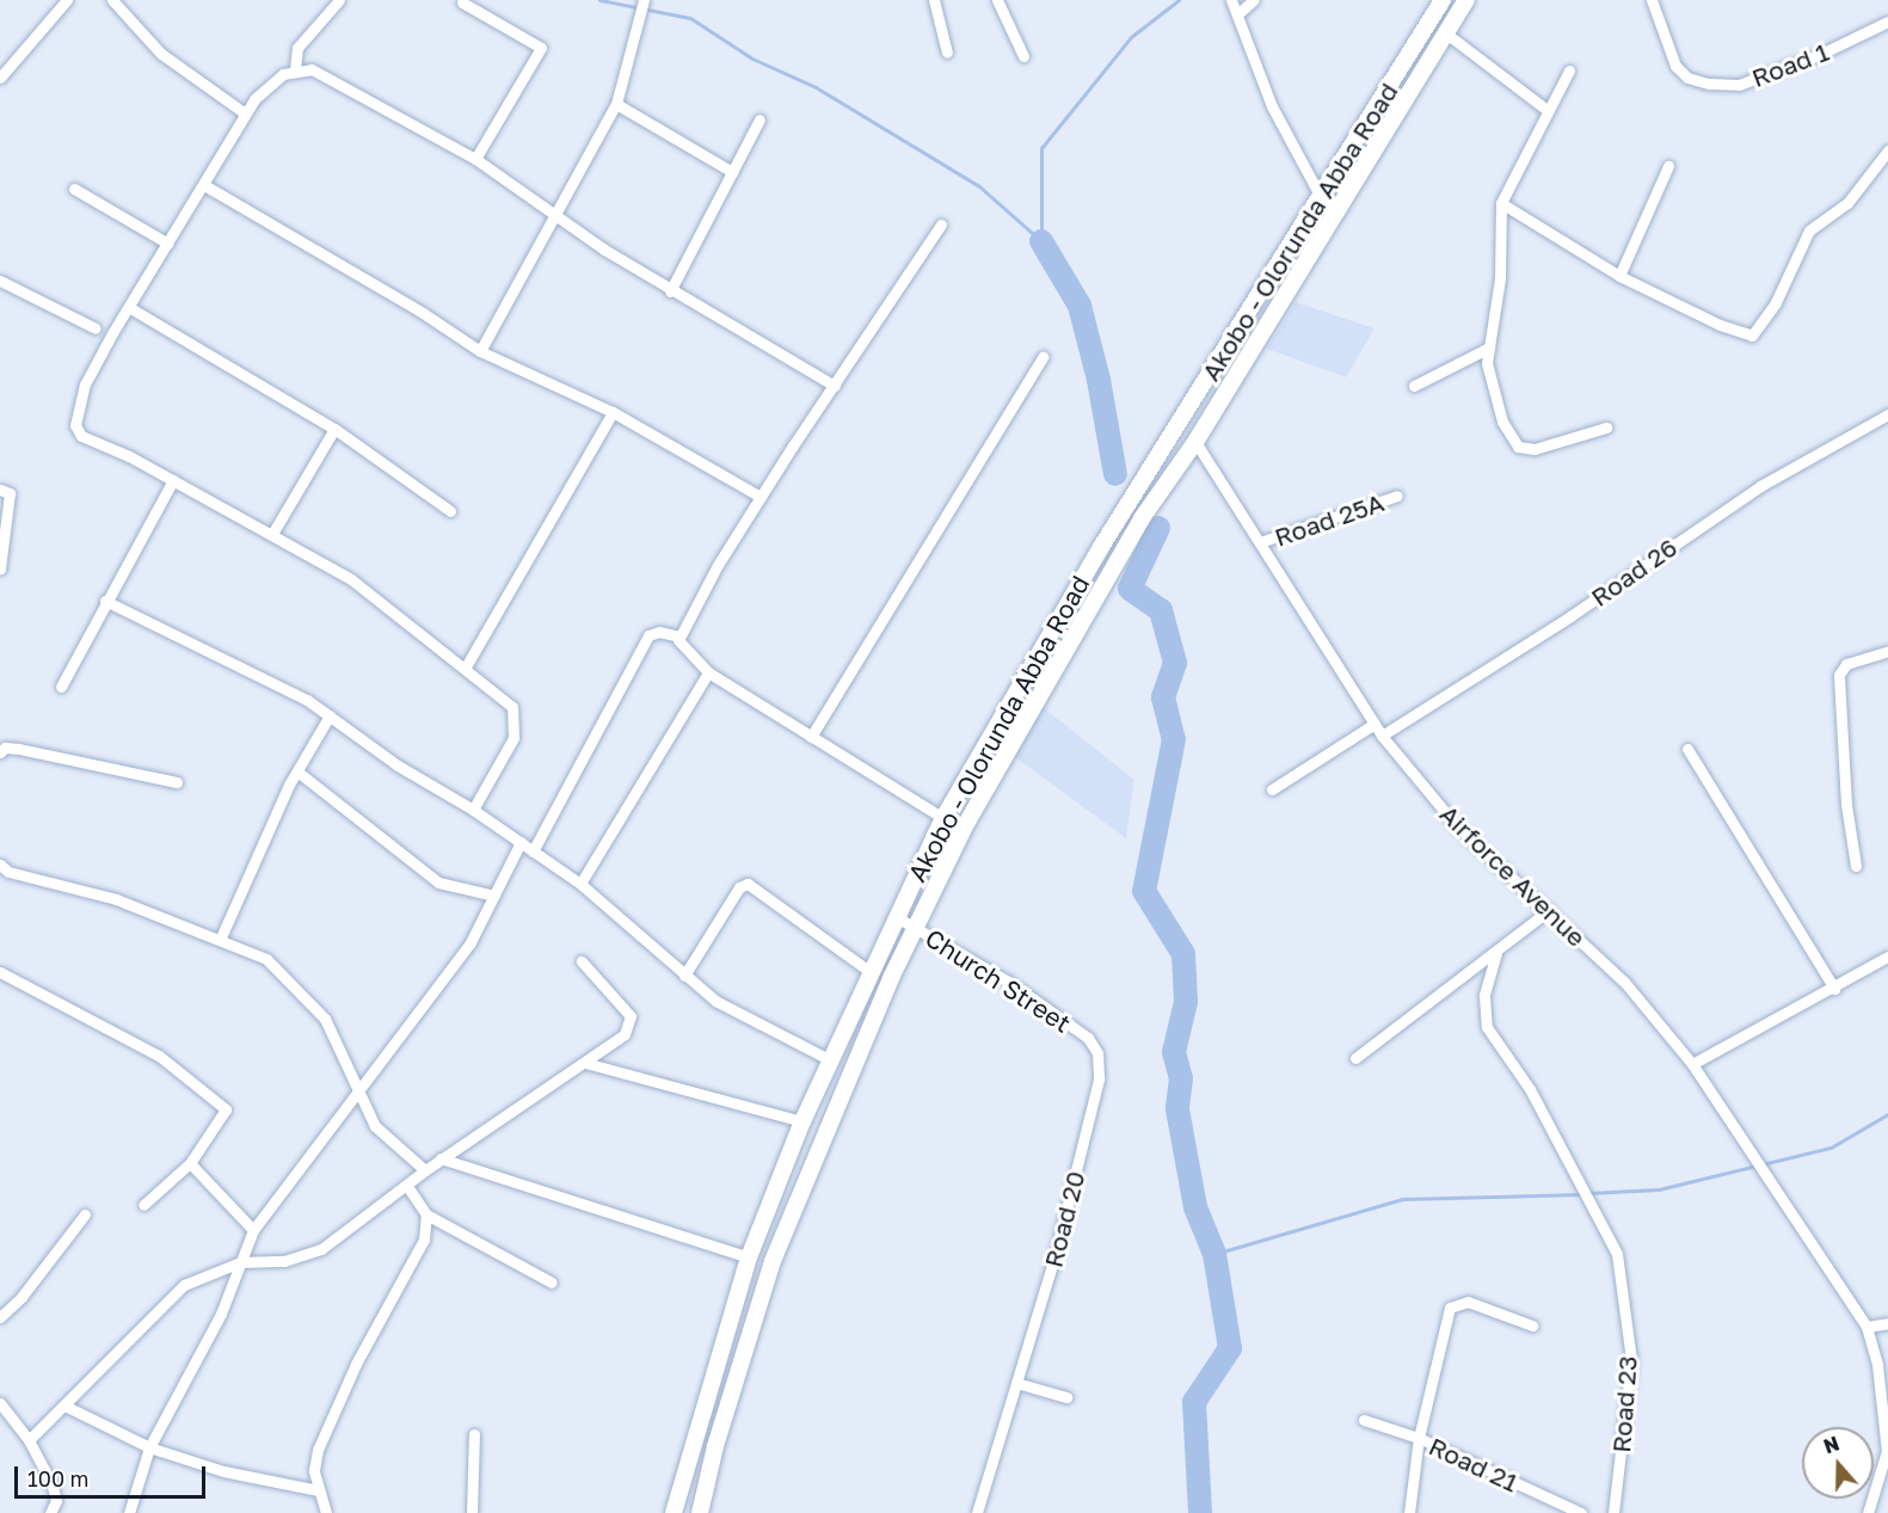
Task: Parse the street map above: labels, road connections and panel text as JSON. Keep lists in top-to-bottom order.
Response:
{
  "streets": {
    "main road": ["Akobo - Olorunda Abba Road"],
    "street": [
      "Road 1",
      "Road 25A",
      "Road 26",
      "Airforce Avenue",
      "Church Street",
      "Road 20",
      "Road 23",
      "Road 21"
    ]
  },
  "crossings": [
    ["Akobo - Olorunda Abba Road", "Airforce Avenue"],
    ["Akobo - Olorunda Abba Road", "Church Street"],
    ["Road 25A", "Airforce Avenue"],
    ["Road 26", "Airforce Avenue"],
    ["Church Street", "Road 20"]
  ],
  "scale_bar": "100 m",
  "north": "top"
}
